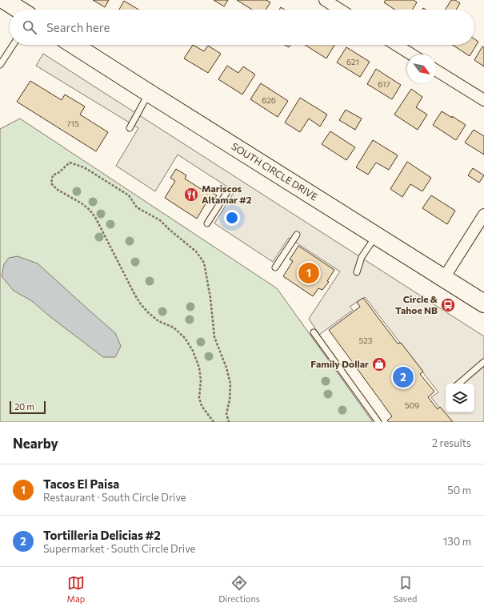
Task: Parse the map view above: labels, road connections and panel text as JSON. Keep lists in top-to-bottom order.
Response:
{
  "streets": {
    "main road": ["SOUTH CIRCLE DRIVE"]
  },
  "places": {
    "restaurant": ["Mariscos Altamar #2"],
    "bus stop": ["Circle & Tahoe NB"],
    "shop": ["Family Dollar"]
  },
  "house_numbers": [
    "621",
    "617",
    "626",
    "715",
    "523",
    "509"
  ],
  "scale_bar": "20 m",
  "north": "bottom right",
  "page": {
    "search": "Search here",
    "pins": ["1", "2"],
    "scale": "20 m",
    "heading": ["Nearby", "2 results"],
    "list": [
      {
        "mark": "1",
        "name": "Tacos El Paisa",
        "note": "Restaurant · South Circle Drive",
        "value": "50 m"
      },
      {
        "mark": "2",
        "name": "Tortilleria Delicias #2",
        "note": "Supermarket · South Circle Drive",
        "value": "130 m"
      }
    ],
    "nav": ["Map", "Directions", "Saved"]
  }
}
